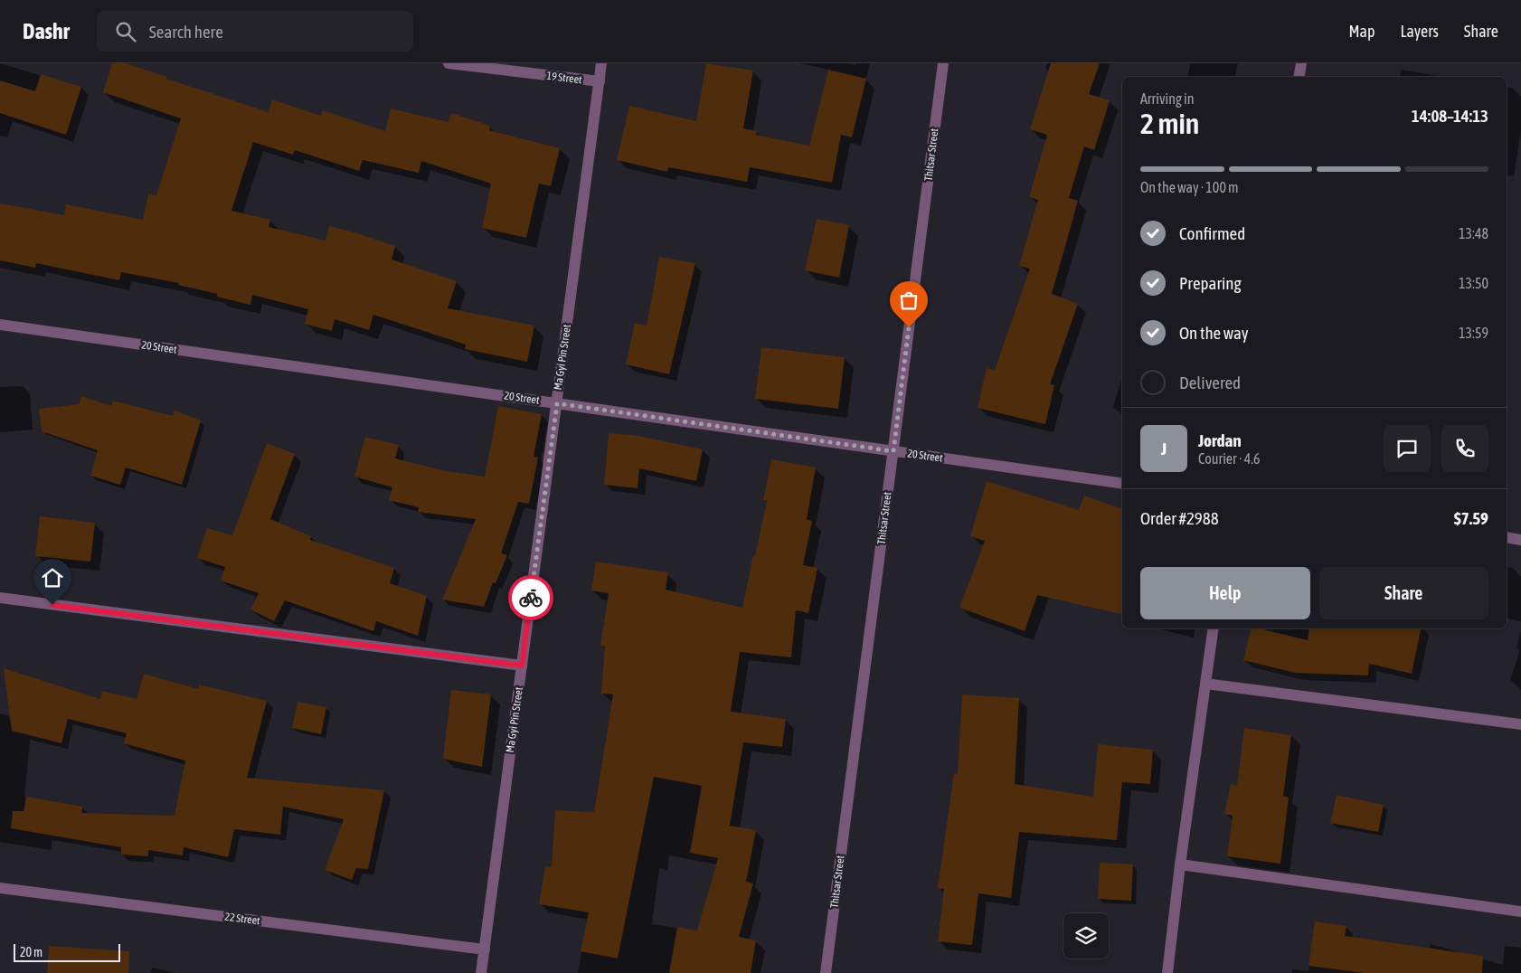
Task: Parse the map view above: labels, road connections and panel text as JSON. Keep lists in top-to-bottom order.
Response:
{
  "streets": {
    "street": [
      "19 Street",
      "Thitsar Street",
      "20 Street",
      "Ma Gyi Pin Street",
      "22 Street"
    ]
  },
  "crossings": [
    ["19 Street", "Ma Gyi Pin Street"],
    ["Thitsar Street", "20 Street"],
    ["20 Street", "Ma Gyi Pin Street"],
    ["Ma Gyi Pin Street", "22 Street"]
  ],
  "scale_bar": "20 m",
  "page": {
    "header": "Dashr",
    "search": "Search here",
    "nav": ["Map", "Layers", "Share"],
    "heading": ["2 min", "Arriving in", "14:08–14:13"],
    "panel": [
      "Jordan",
      "Courier · 4.6",
      "Order #2988",
      "$7.59"
    ],
    "bar": "On the way · 100 m",
    "list": [
      ["Confirmed", "13:48"],
      ["Preparing", "13:50"],
      ["On the way", "13:59"],
      "Delivered"
    ],
    "round": "J",
    "buttons": ["Help", "Share"],
    "scale": "20 m"
  }
}
